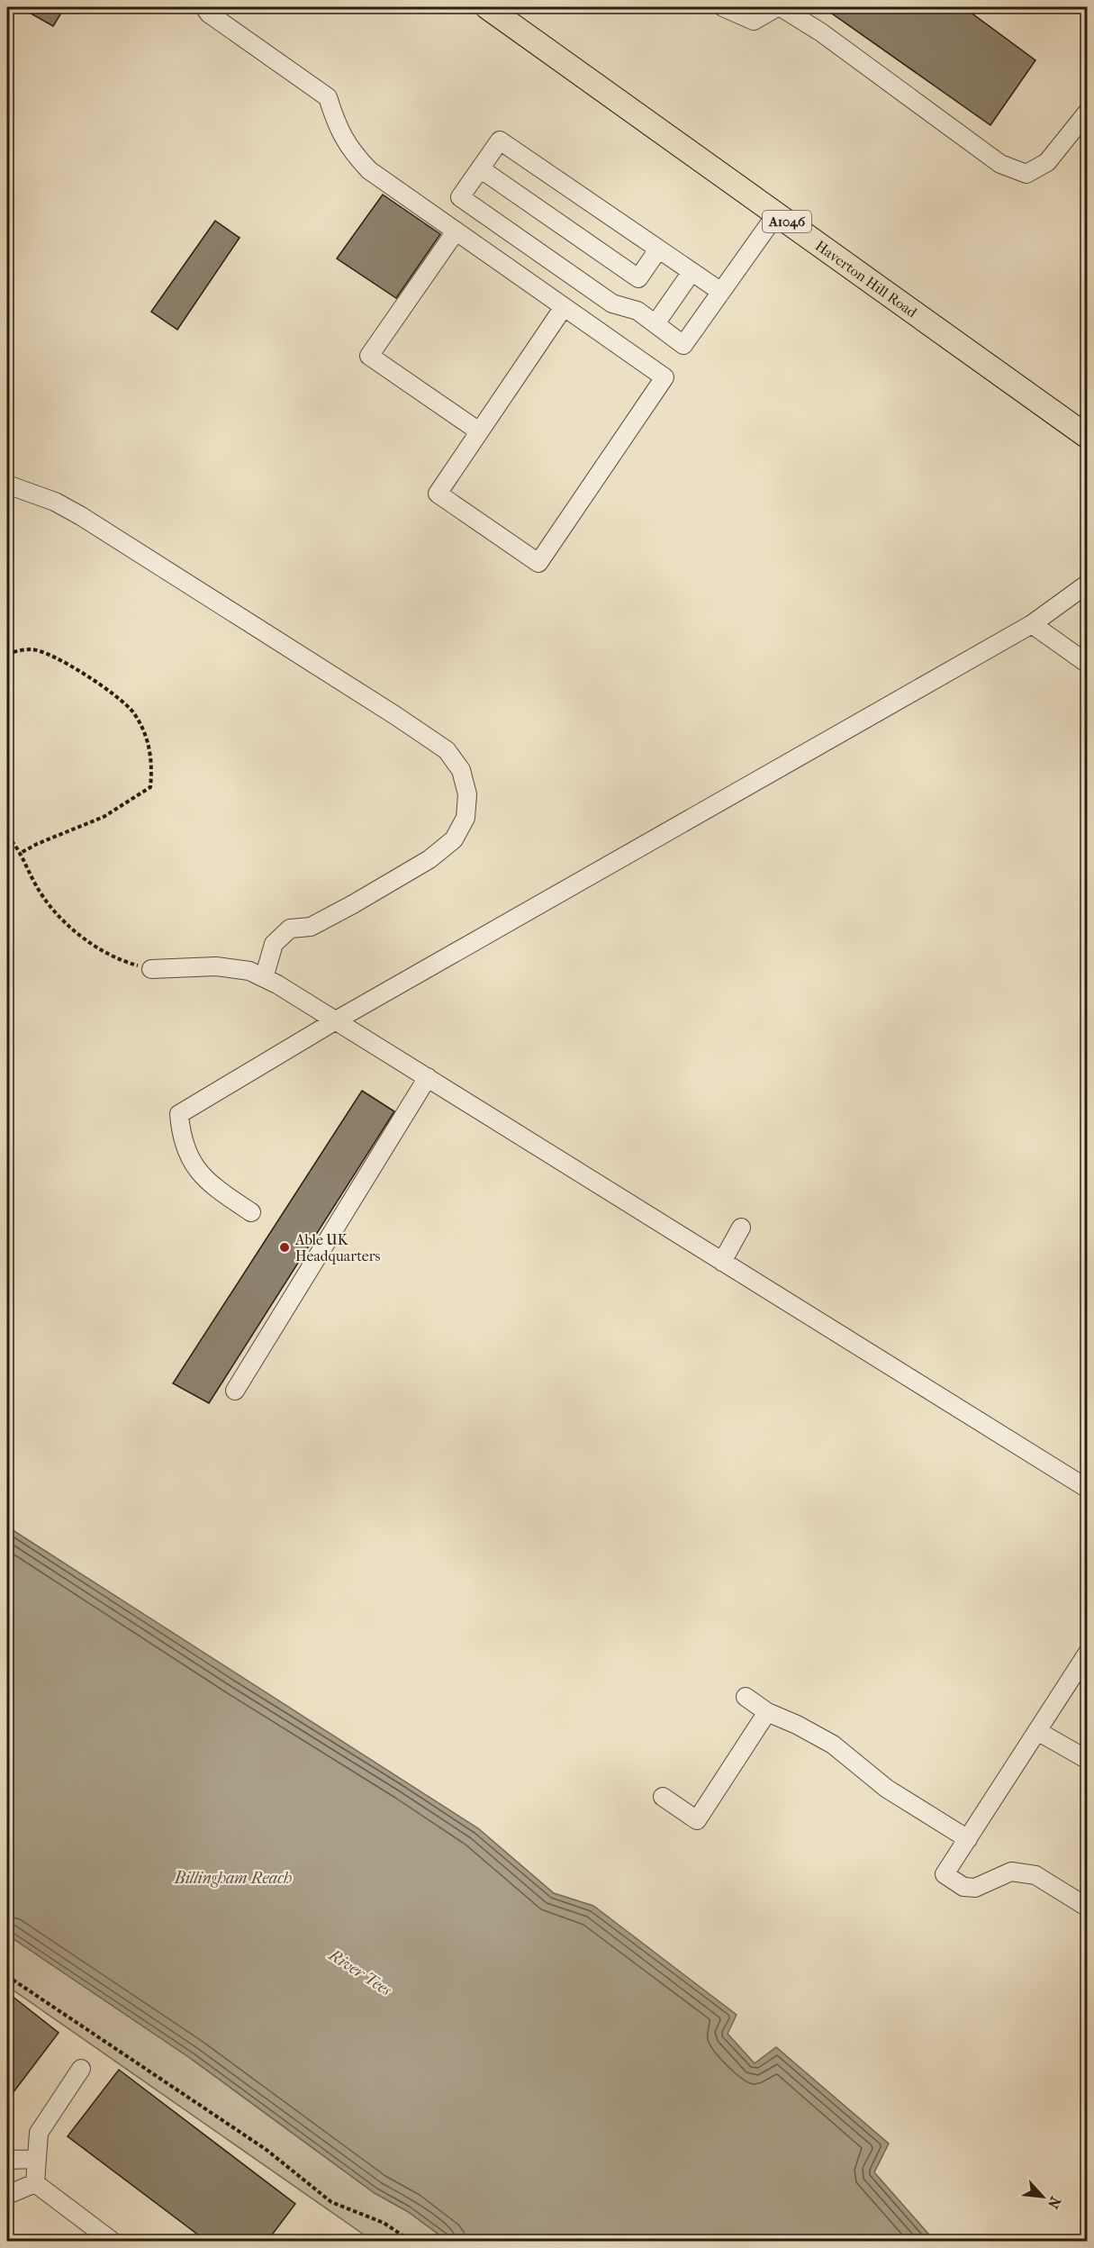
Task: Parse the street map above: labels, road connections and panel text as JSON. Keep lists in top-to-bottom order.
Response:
{
  "streets": {
    "main road": ["A1046", "Haverton Hill Road"]
  },
  "water": ["Billingham Reach", "River Tees"],
  "places": ["Able UK Headquarters"],
  "north": "bottom right"
}
